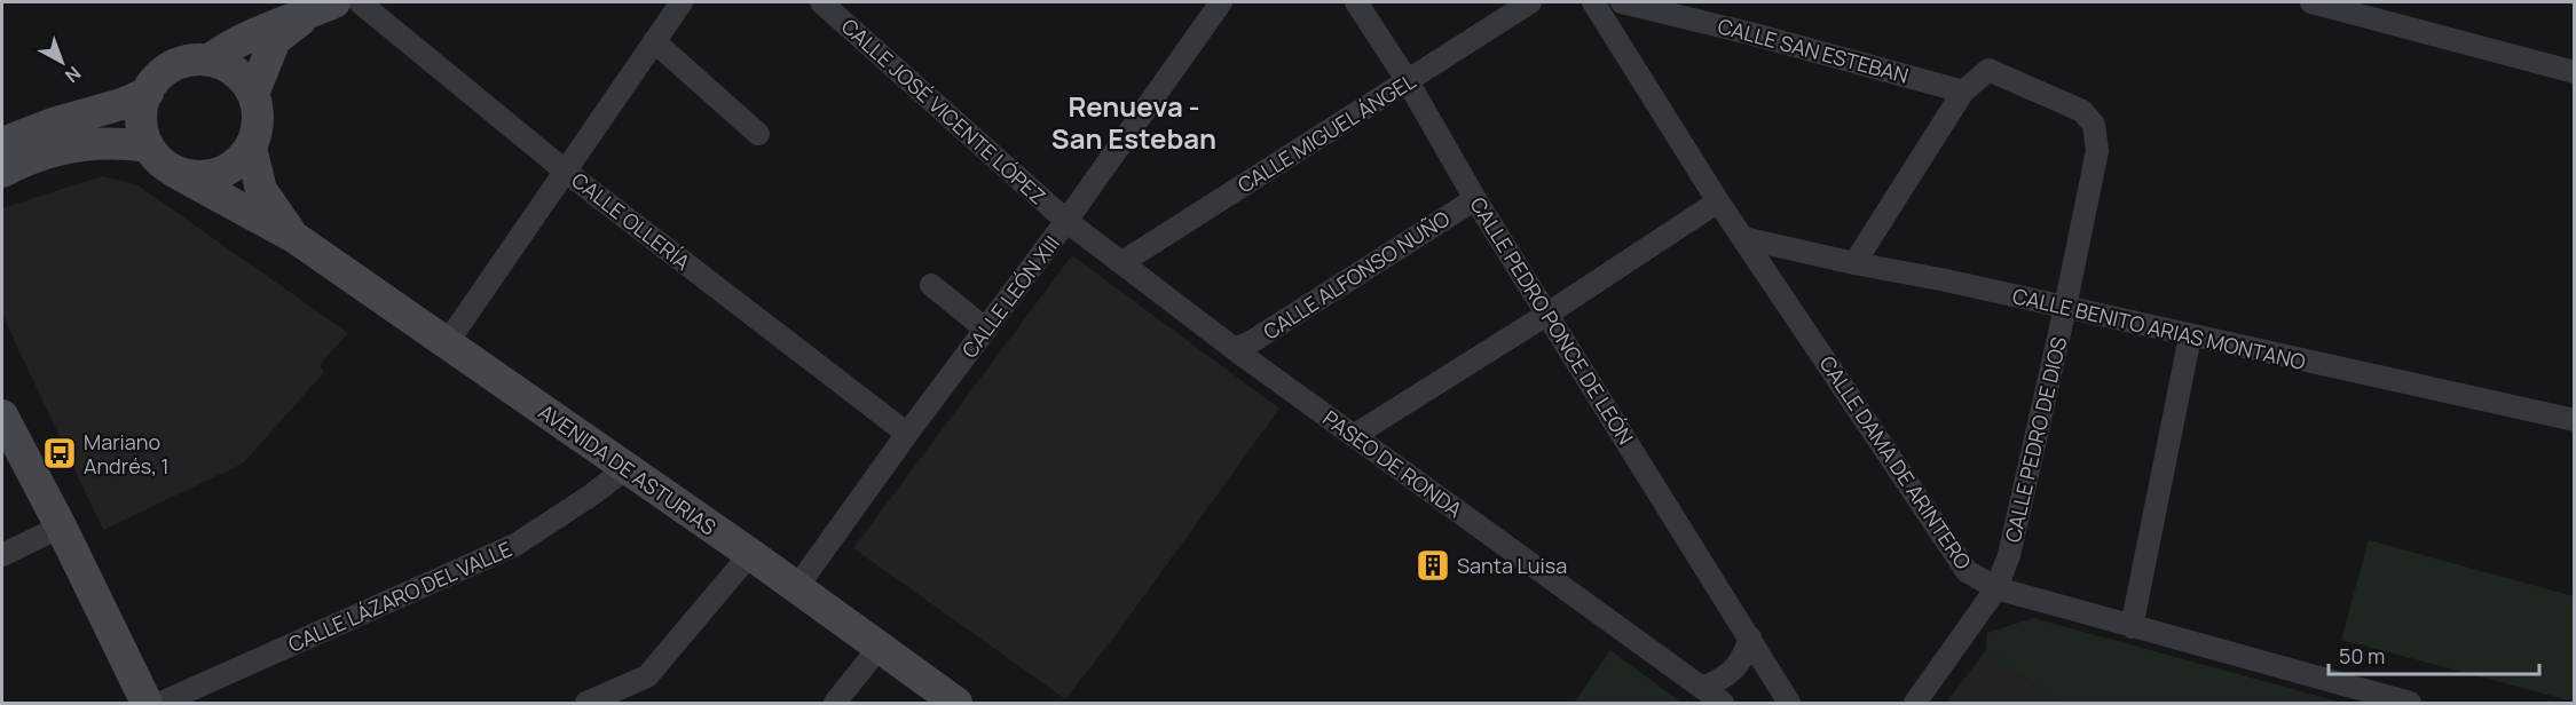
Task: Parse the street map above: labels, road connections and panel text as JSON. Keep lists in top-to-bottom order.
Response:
{
  "streets": {
    "main road": ["AVENIDA DE ASTURIAS"],
    "street": [
      "CALLE SAN ESTEBAN",
      "CALLE JOSÉ VICENTE LÓPEZ",
      "CALLE MIGUEL ÁNGEL",
      "CALLE OLLERÍA",
      "CALLE ALFONSO NUÑO",
      "CALLE LEÓN XIII",
      "CALLE PEDRO PONCE DE LEÓN",
      "CALLE BENITO ARIAS MONTANO",
      "CALLE PEDRO DE DIOS",
      "CALLE DAMA DE ARINTERO",
      "PASEO DE RONDA",
      "CALLE LÁZARO DEL VALLE"
    ]
  },
  "crossings": [
    ["CALLE SAN ESTEBAN", "CALLE PEDRO DE DIOS"],
    ["CALLE JOSÉ VICENTE LÓPEZ", "CALLE LEÓN XIII"],
    ["CALLE JOSÉ VICENTE LÓPEZ", "PASEO DE RONDA"],
    ["CALLE MIGUEL ÁNGEL", "CALLE PEDRO PONCE DE LEÓN"],
    ["CALLE MIGUEL ÁNGEL", "PASEO DE RONDA"],
    ["CALLE OLLERÍA", "CALLE LEÓN XIII"],
    ["CALLE ALFONSO NUÑO", "CALLE PEDRO PONCE DE LEÓN"],
    ["CALLE ALFONSO NUÑO", "PASEO DE RONDA"],
    ["CALLE LEÓN XIII", "PASEO DE RONDA"],
    ["CALLE LEÓN XIII", "AVENIDA DE ASTURIAS"],
    ["CALLE BENITO ARIAS MONTANO", "CALLE PEDRO DE DIOS"],
    ["CALLE BENITO ARIAS MONTANO", "CALLE DAMA DE ARINTERO"],
    ["CALLE PEDRO DE DIOS", "CALLE DAMA DE ARINTERO"],
    ["AVENIDA DE ASTURIAS", "CALLE LÁZARO DEL VALLE"]
  ],
  "districts": ["Renueva - San Esteban"],
  "places": {
    "bus stop": ["Mariano Andrés, 1"],
    "building": ["Santa Luisa"]
  },
  "scale_bar": "50 m",
  "north": "bottom right"
}
